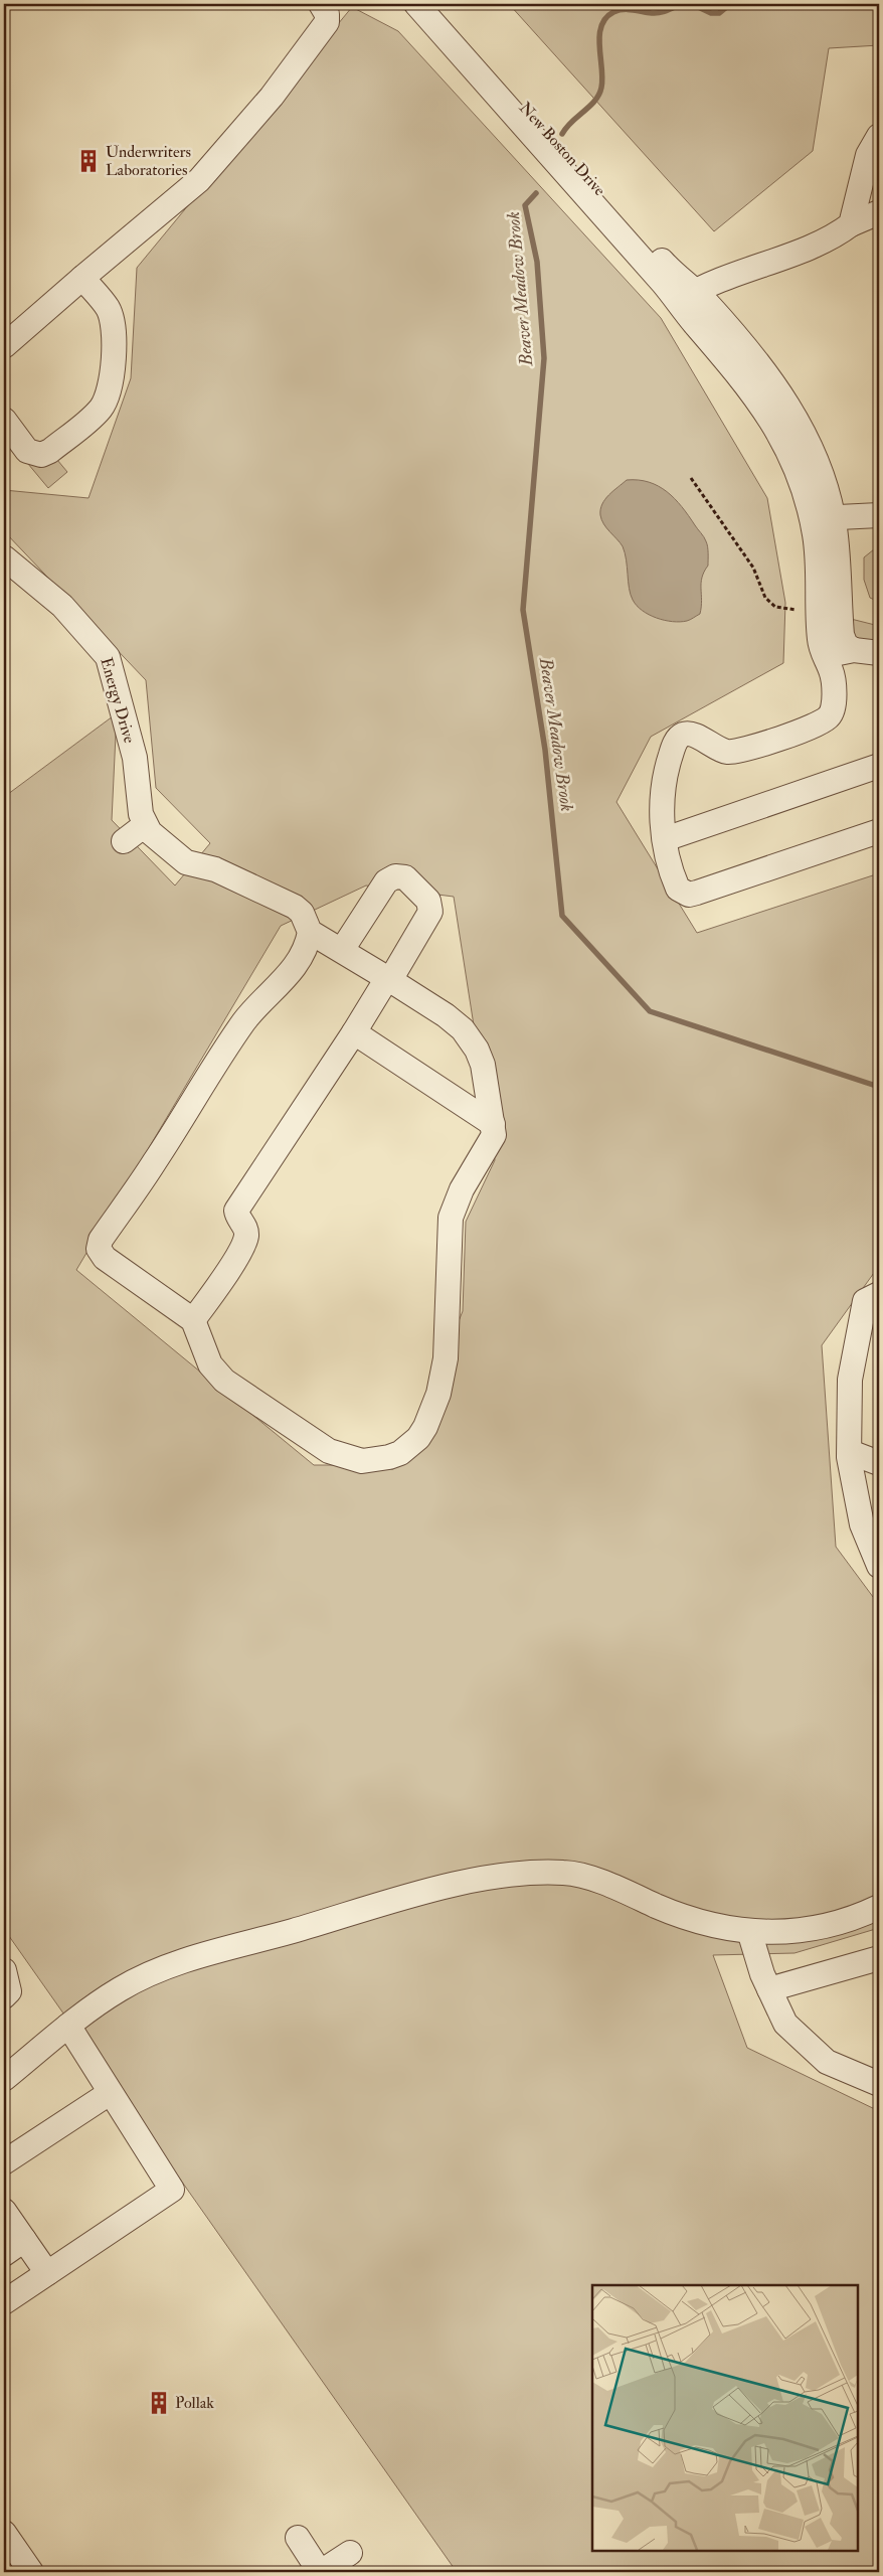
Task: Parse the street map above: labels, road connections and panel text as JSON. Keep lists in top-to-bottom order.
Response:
{
  "streets": {
    "street": ["New Boston Drive", "Energy Drive"]
  },
  "water": ["Beaver Meadow Brook"],
  "places": {
    "building": ["Underwriters Laboratories", "Pollak"]
  }
}
